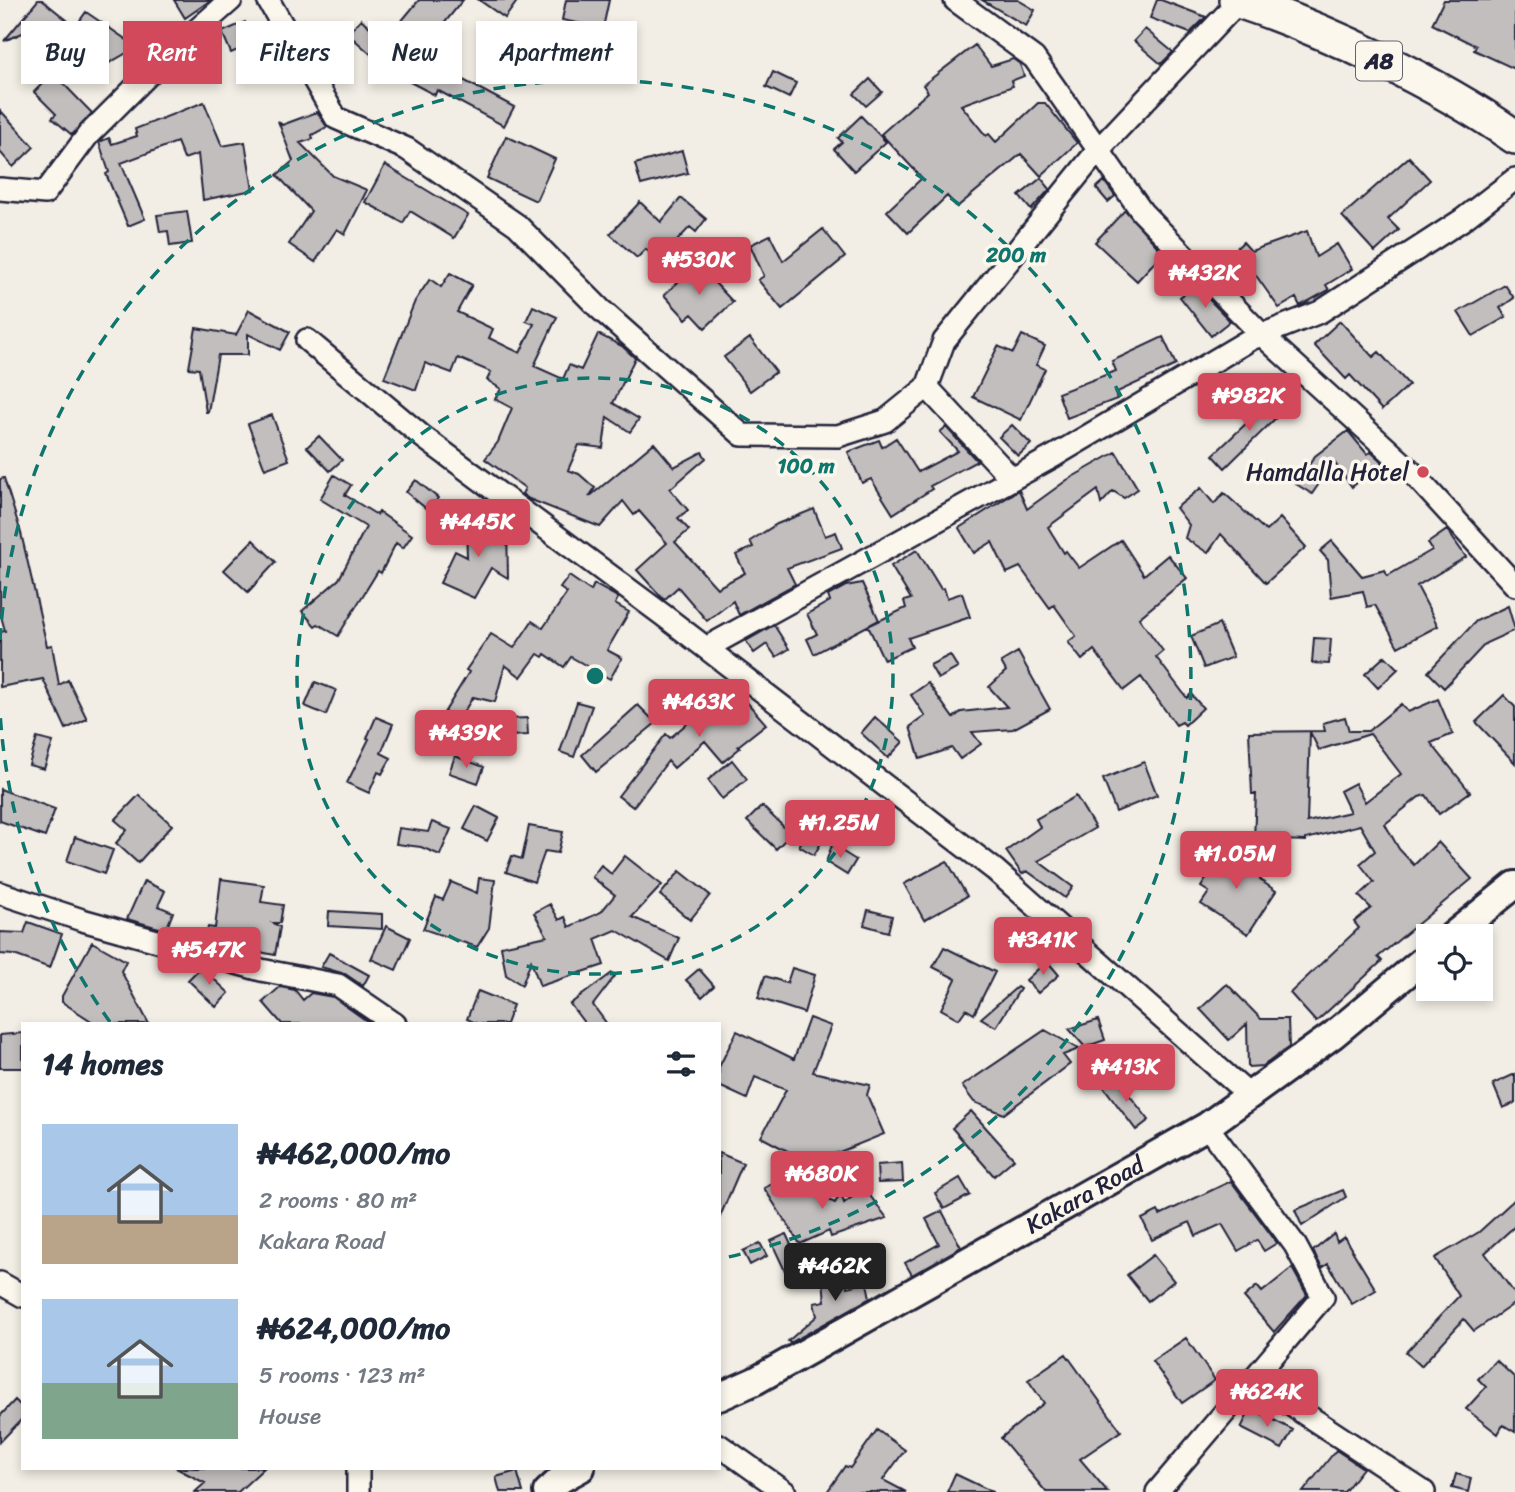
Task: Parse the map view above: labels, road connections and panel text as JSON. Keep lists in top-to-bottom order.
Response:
{
  "streets": {
    "main road": ["A8"],
    "street": ["Kakara Road"]
  },
  "places": ["Hamdalla Hotel"],
  "page": {
    "chip": [
      "Buy",
      "Rent",
      "Filters",
      "New",
      "Apartment"
    ],
    "price": [
      "₦530K",
      "₦432K",
      "₦982K",
      "₦445K",
      "₦463K",
      "₦439K",
      "₦1.25M",
      "₦1.05M",
      "₦341K",
      "₦547K",
      "₦413K",
      "₦680K",
      "₦462K",
      "₦624K"
    ],
    "heading": "14 homes",
    "list": [
      {
        "name": "₦462,000/mo",
        "note": "2 rooms · 80 m² · Kakara Road"
      },
      {
        "name": "₦624,000/mo",
        "note": "5 rooms · 123 m² · House"
      }
    ]
  },
  "rings": ["200 m", "100 m"]
}
